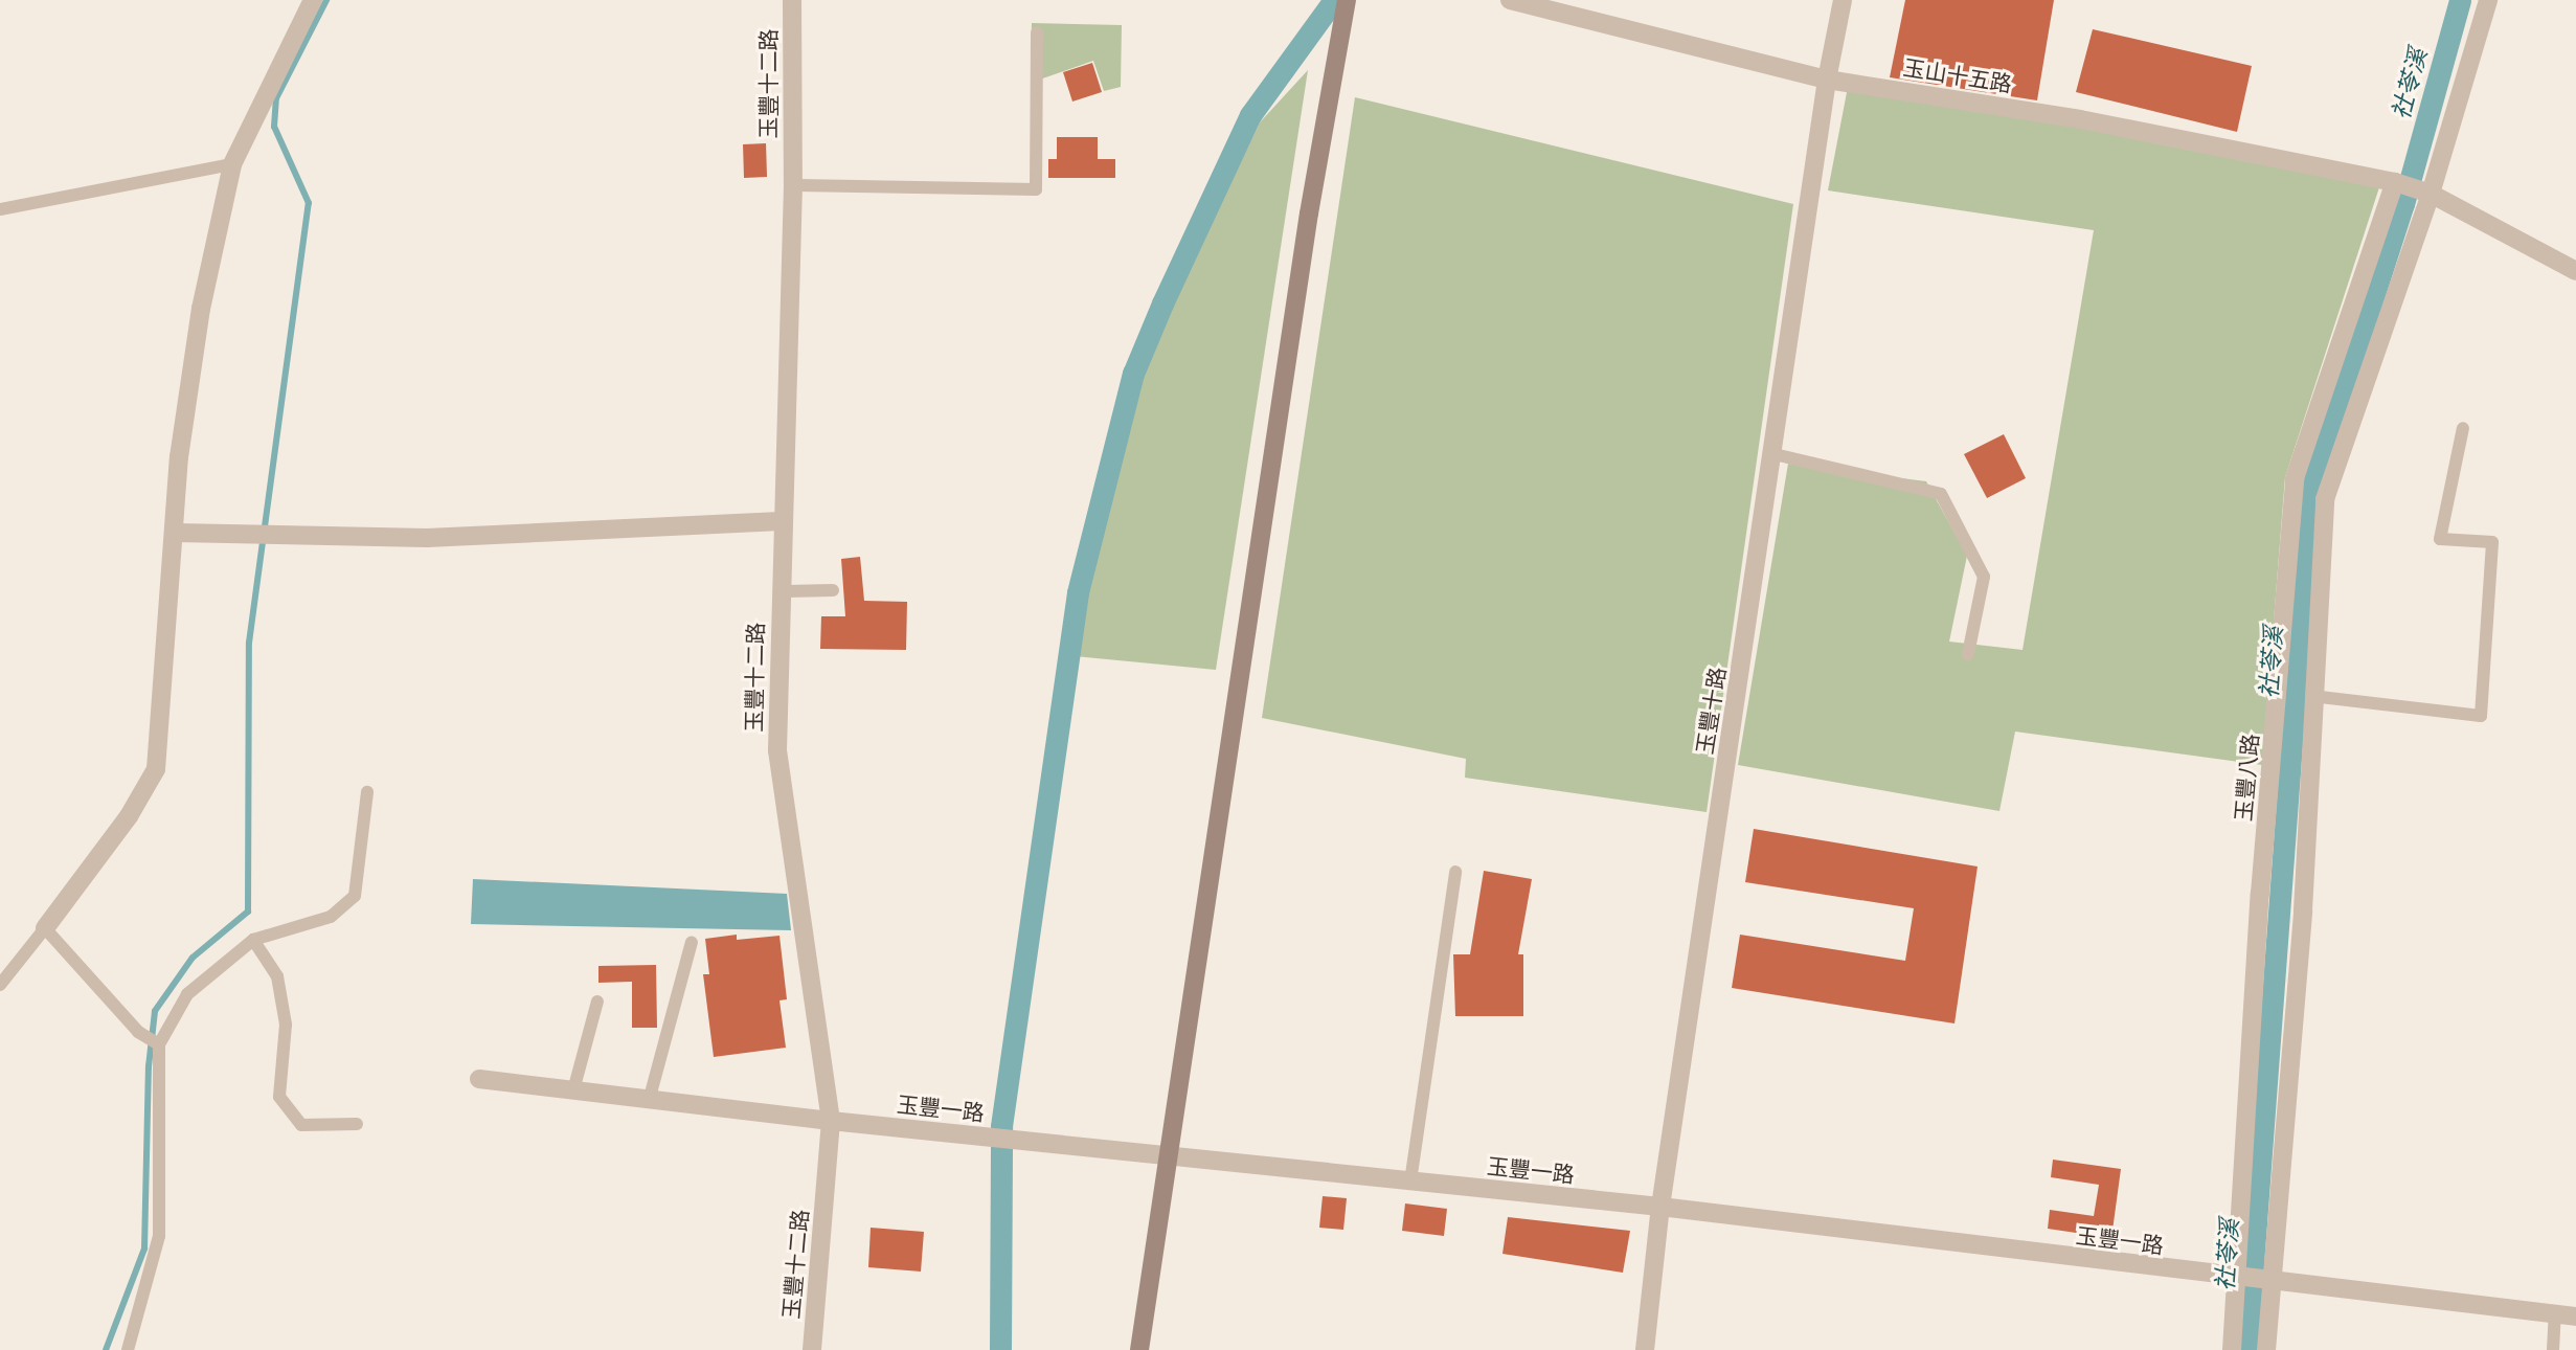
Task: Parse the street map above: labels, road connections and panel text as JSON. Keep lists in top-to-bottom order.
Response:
{
  "streets": {
    "street": [
      "玉山十五路",
      "玉豐十二路",
      "玉豐十路",
      "玉豐八路",
      "玉豐一路"
    ]
  },
  "crossings": [
    ["玉山十五路", "玉豐十路"],
    ["玉山十五路", "玉豐八路"],
    ["玉豐十二路", "玉豐一路"],
    ["玉豐十路", "玉豐一路"],
    ["玉豐八路", "玉豐一路"]
  ],
  "water": ["社苓溪"]
}
